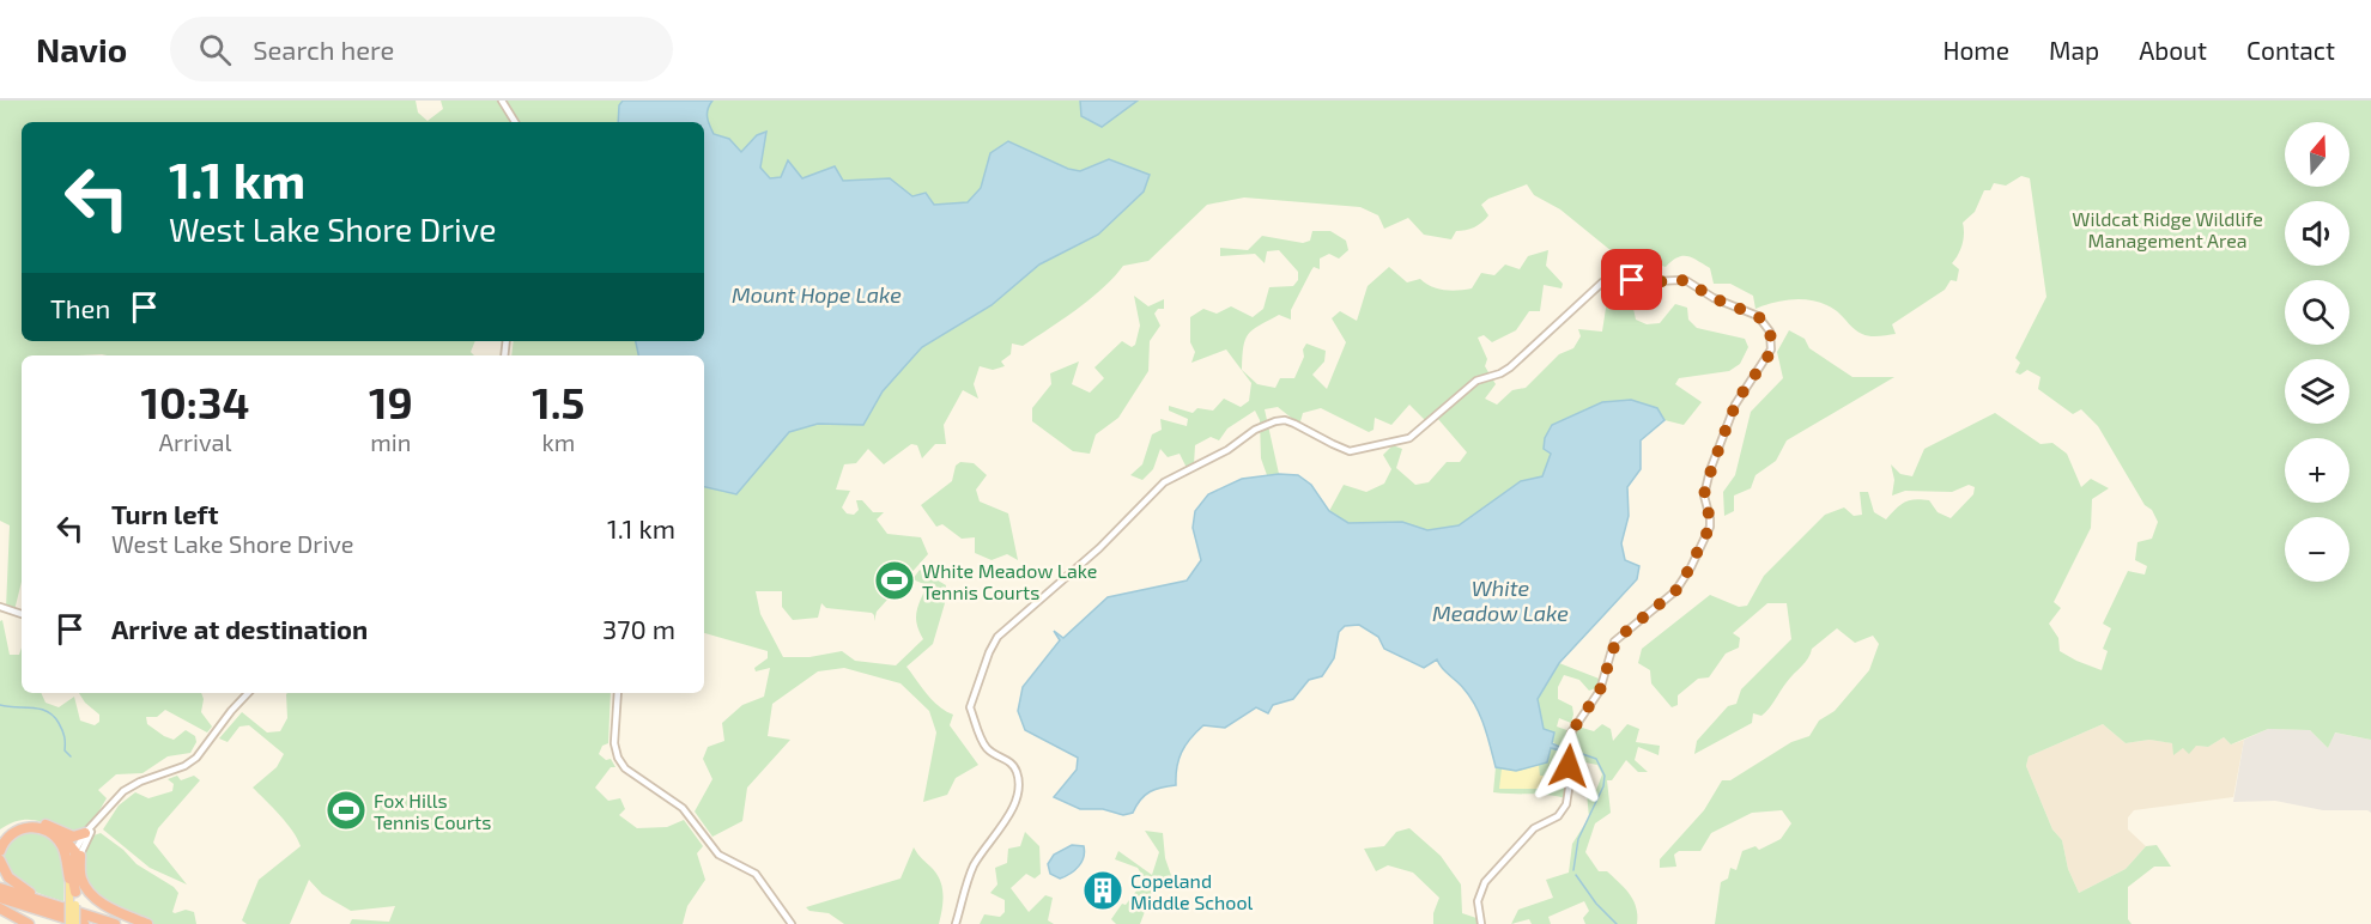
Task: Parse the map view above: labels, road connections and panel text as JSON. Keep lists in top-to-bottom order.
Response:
{
  "water": ["Mount Hope Lake", "White Meadow Lake"],
  "parks": ["Wildcat Ridge Wildlife Management Area"],
  "places": {
    "sports": ["White Meadow Lake Tennis Courts", "Fox Hills Tennis Courts"],
    "building": ["Copeland Middle School"]
  },
  "north": "top",
  "page": {
    "header": "Navio",
    "search": "Search here",
    "nav": [
      "Home",
      "Map",
      "About",
      "Contact"
    ],
    "map_buttons": ["+", "−"],
    "turn": ["1.1 km", "West Lake Shore Drive"],
    "then": "Then",
    "eta": [
      "10:34",
      "Arrival",
      "19",
      "min",
      "1.5",
      "km"
    ],
    "list": [
      {
        "name": "Turn left",
        "note": "West Lake Shore Drive",
        "value": "1.1 km"
      },
      {
        "name": "Arrive at destination",
        "value": "370 m"
      }
    ]
  }
}
